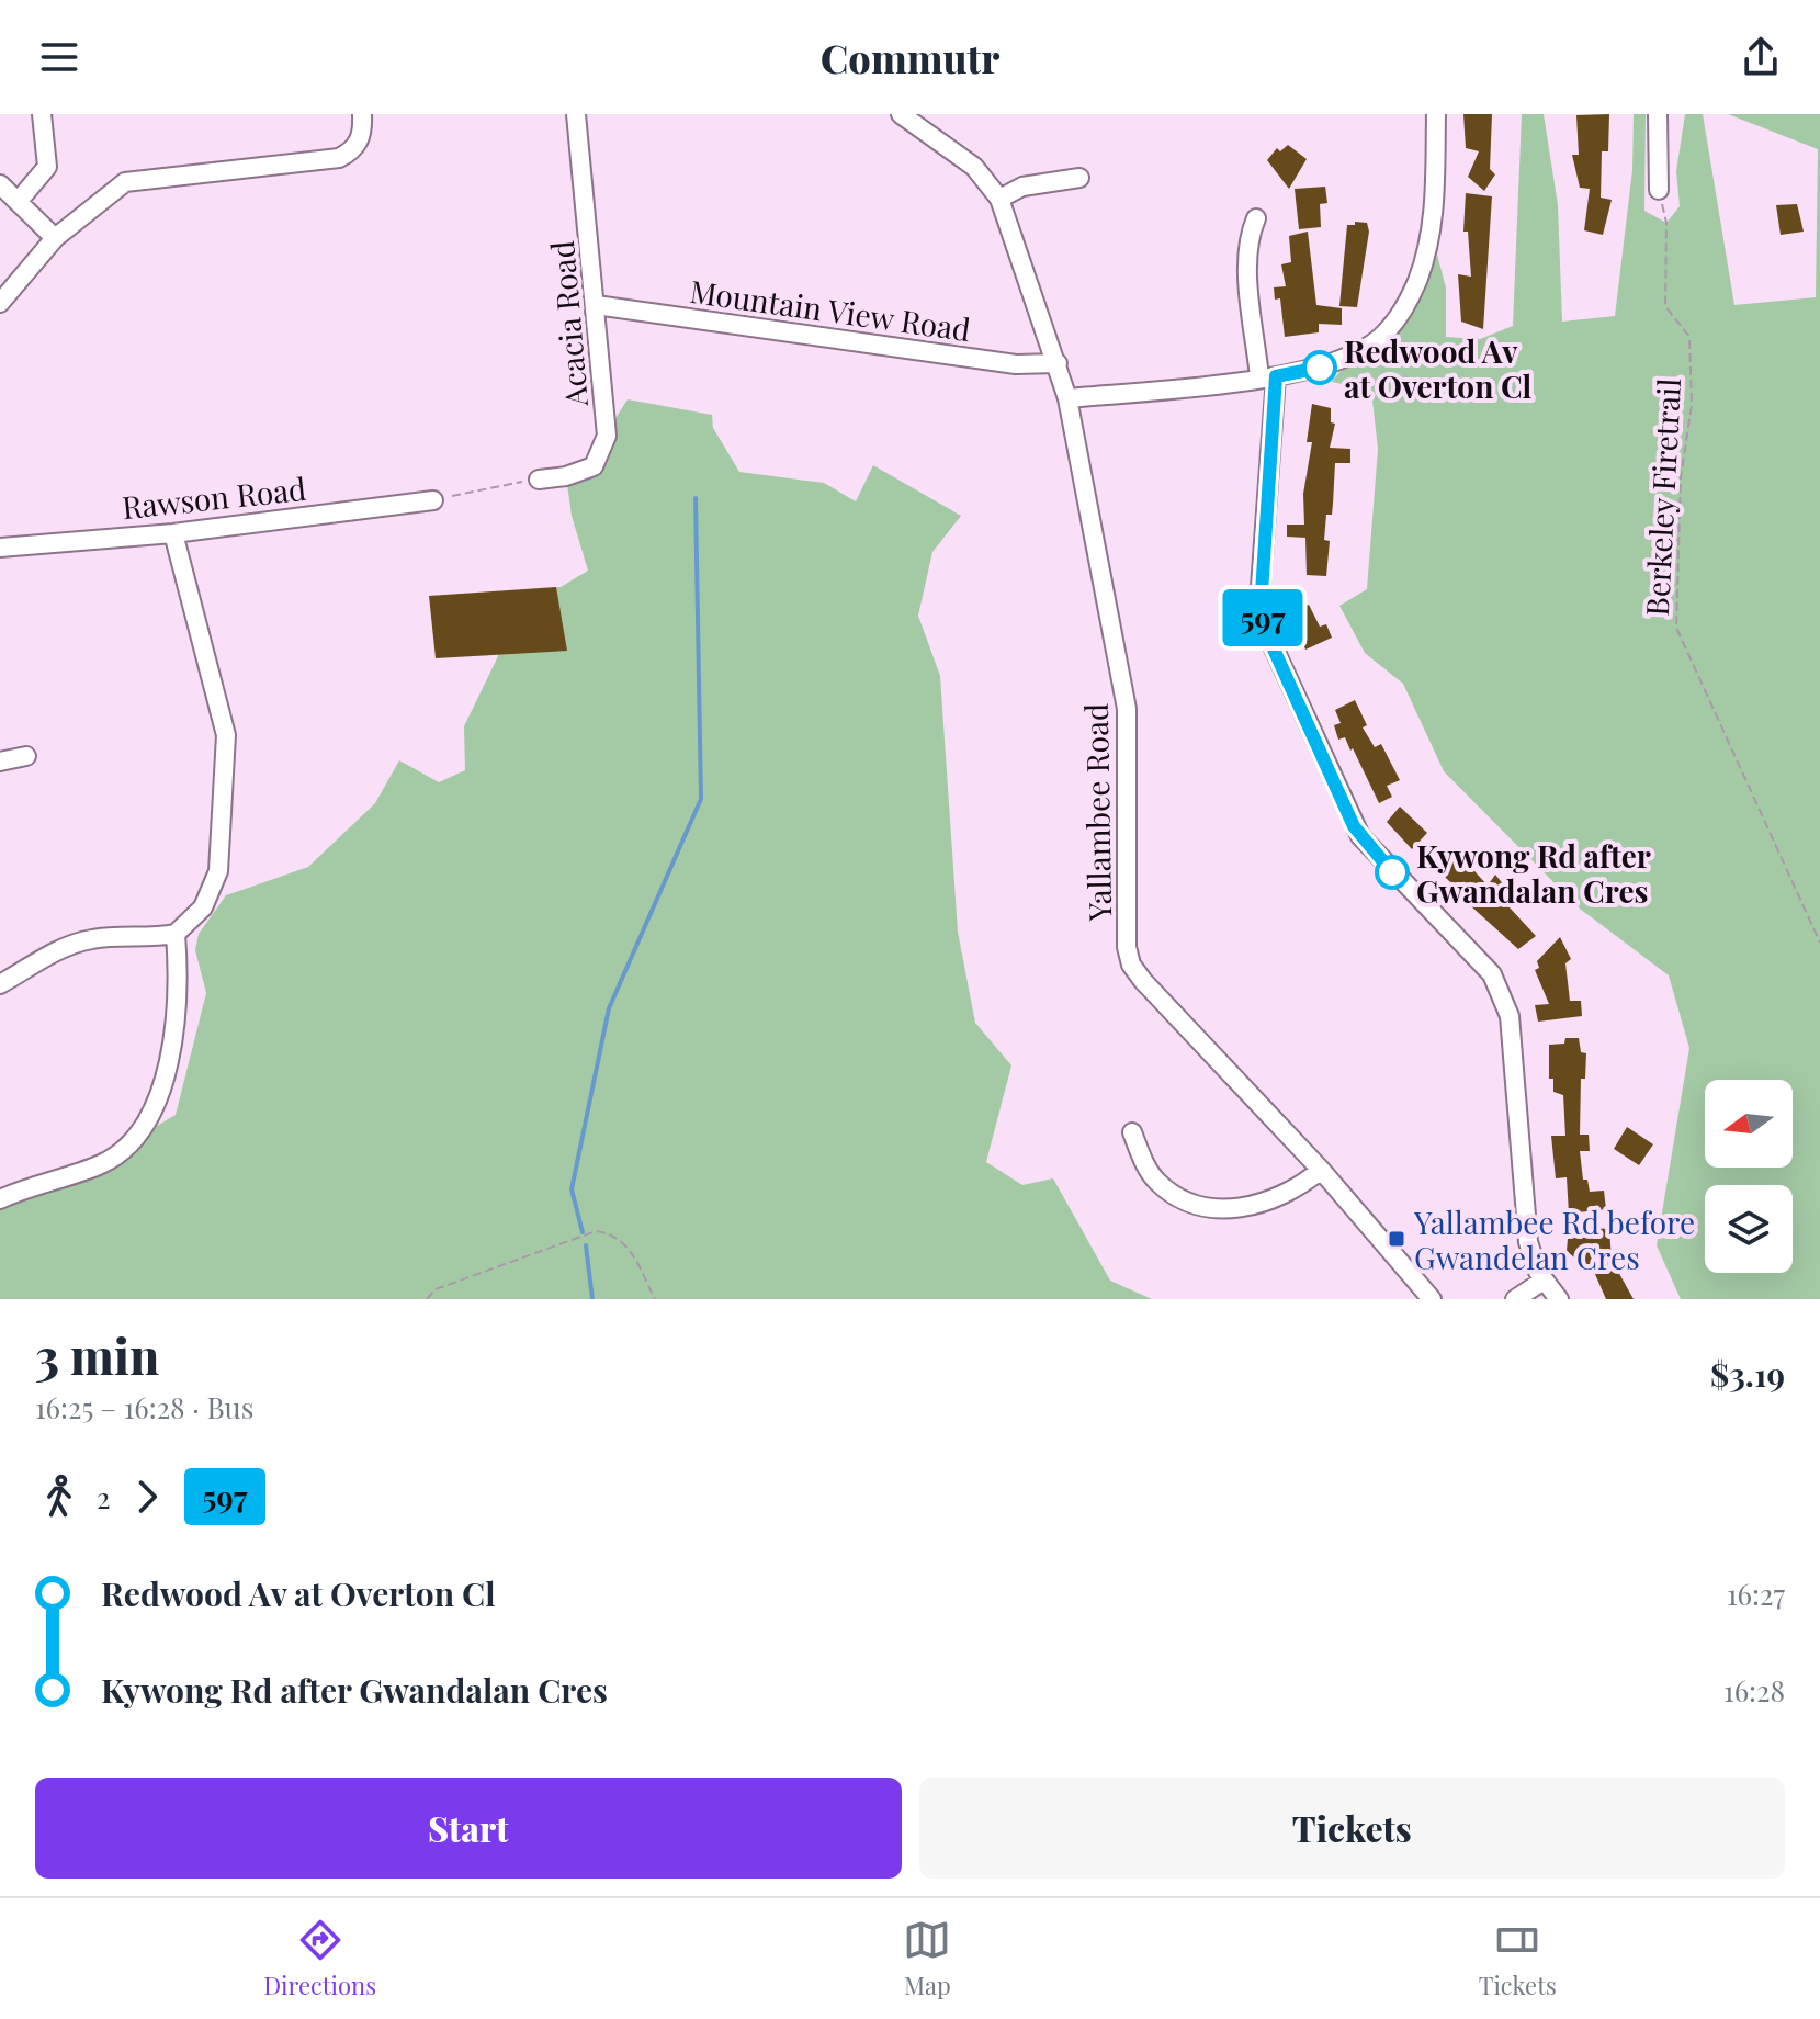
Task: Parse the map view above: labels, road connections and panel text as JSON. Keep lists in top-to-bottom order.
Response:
{
  "streets": {
    "street": [
      "Mountain View Road",
      "Acacia Road",
      "Rawson Road",
      "Yallambee Road"
    ],
    "path": ["Berkeley Firetrail"]
  },
  "crossings": [
    ["Mountain View Road", "Acacia Road"],
    ["Mountain View Road", "Yallambee Road"]
  ],
  "places": {
    "other": ["Redwood Av at Overton Cl", "Kywong Rd after Gwandalan Cres"],
    "transit": ["Yallambee Rd before Gwandelan Cres"]
  },
  "lines": ["bus line 597"],
  "north": "left",
  "page": {
    "header": "Commutr",
    "on_map": "597",
    "heading": ["3 min", "16:25 – 16:28 · Bus", "$3.19"],
    "legs": ["2", "597"],
    "list": [
      {
        "name": "Redwood Av at Overton Cl",
        "value": "16:27"
      },
      {
        "name": "Kywong Rd after Gwandalan Cres",
        "value": "16:28"
      }
    ],
    "buttons": ["Start", "Tickets"],
    "tabs": ["Directions", "Map", "Tickets"]
  }
}
